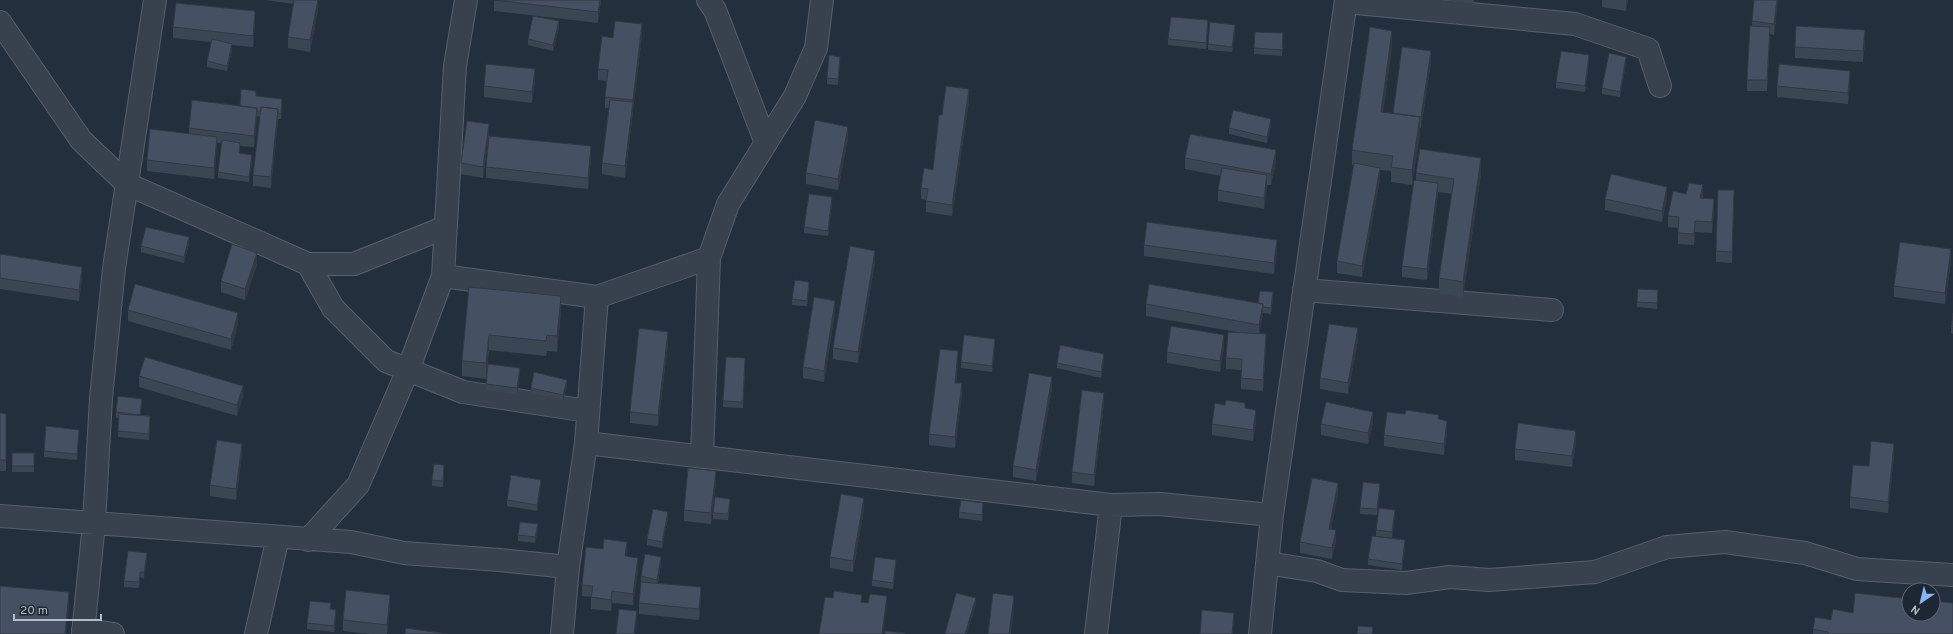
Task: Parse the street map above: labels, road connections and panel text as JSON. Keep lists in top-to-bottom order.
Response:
{
  "scale_bar": "20 m",
  "north": "bottom left"
}
